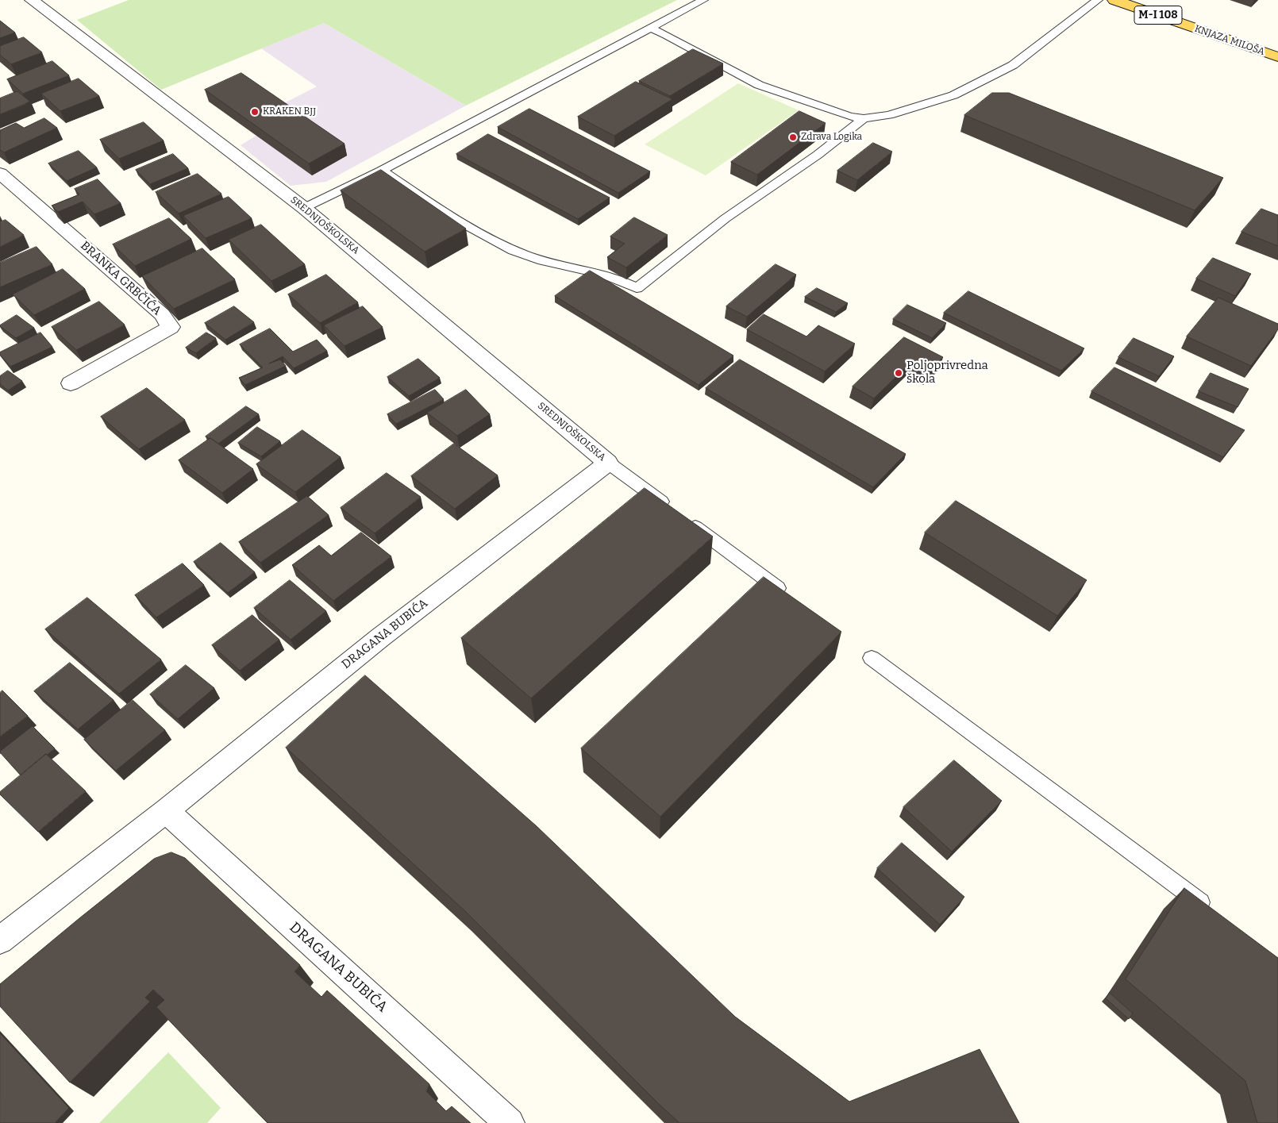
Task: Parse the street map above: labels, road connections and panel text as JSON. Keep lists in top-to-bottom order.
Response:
{
  "streets": {
    "main road": ["M-I 108", "KNJAZA MILOŠA"],
    "street": ["SREDNJOŠKOLSKA", "BRANKA GRBČIĆA", "DRAGANA BUBIĆA"]
  },
  "crossings": [
    ["SREDNJOŠKOLSKA", "DRAGANA BUBIĆA"]
  ],
  "places": ["KRAKEN BJJ", "Zdrava Logika", "Poljoprivredna škola"]
}
